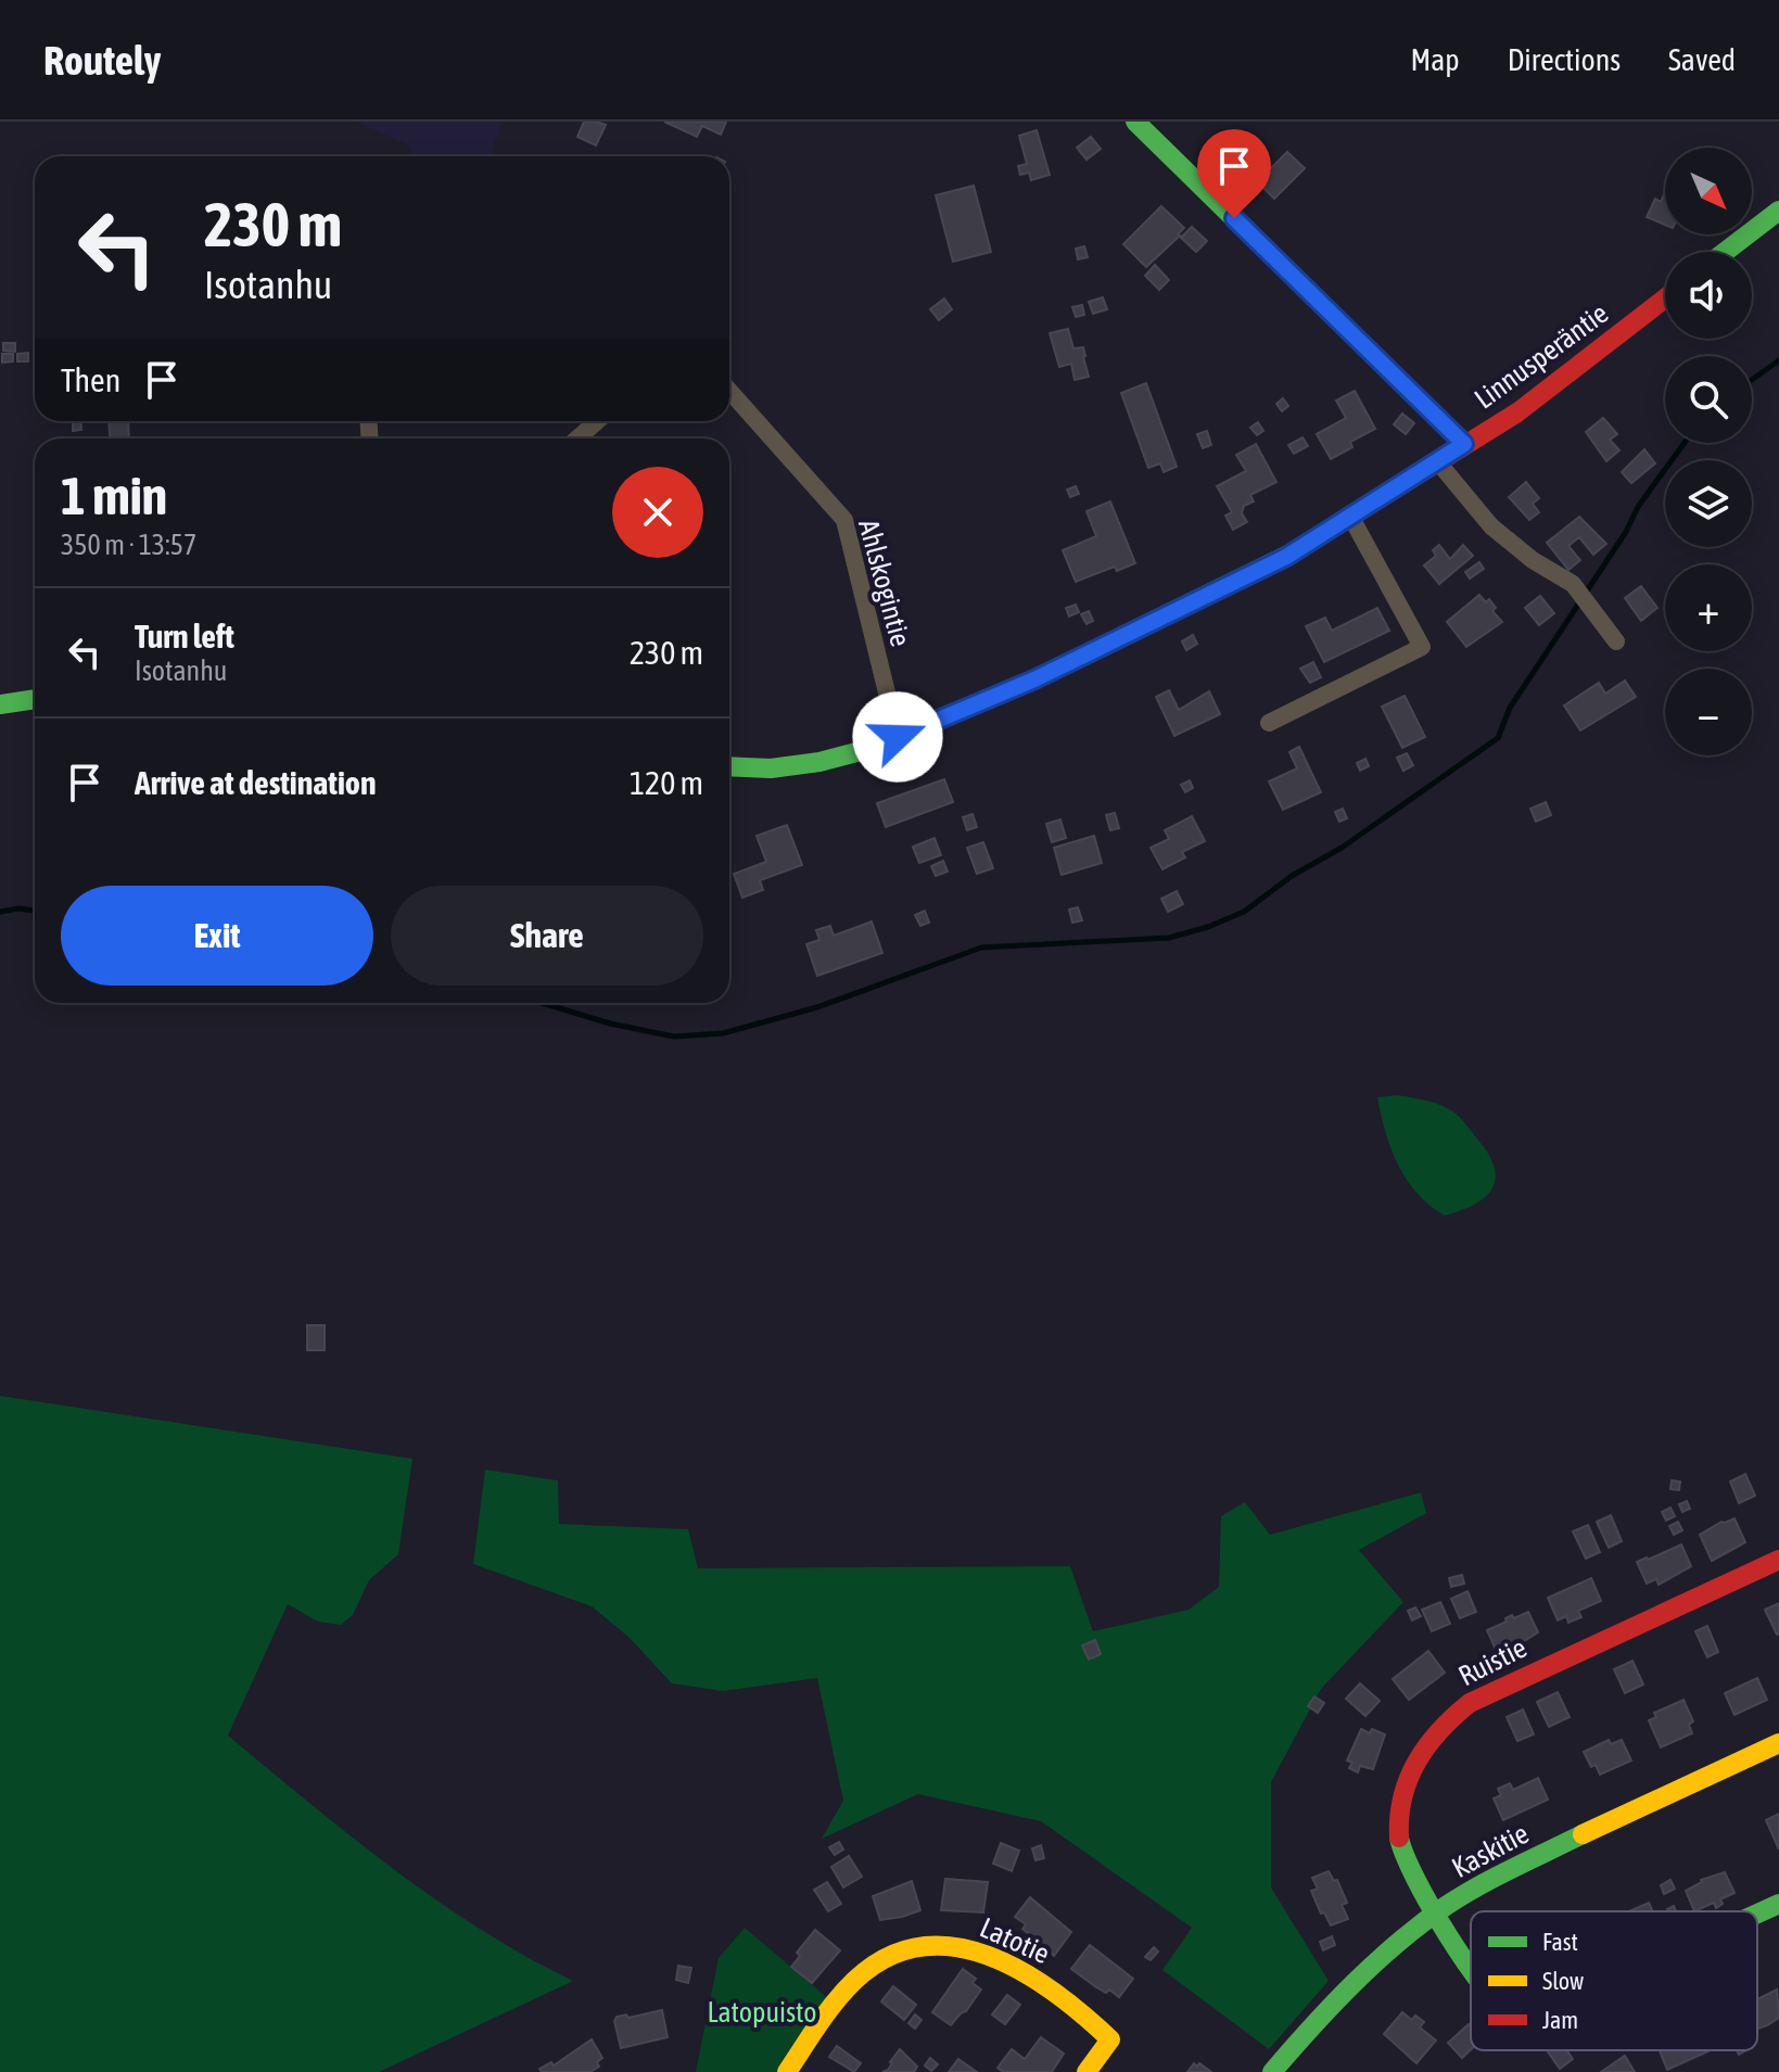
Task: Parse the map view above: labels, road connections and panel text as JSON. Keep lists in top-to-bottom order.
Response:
{
  "streets": {
    "street": [
      "Linnusperäntie",
      "Ahlskogintie",
      "Ruistie",
      "Kaskitie",
      "Latotie"
    ]
  },
  "crossings": [
    ["Linnusperäntie", "Ahlskogintie"],
    ["Ruistie", "Kaskitie"]
  ],
  "parks": ["Latopuisto"],
  "legend": ["Fast", "Slow", "Jam"],
  "north": "bottom right",
  "page": {
    "header": "Routely",
    "nav": ["Map", "Directions", "Saved"],
    "map_buttons": ["+", "−"],
    "turn": ["230 m", "Isotanhu"],
    "then": "Then",
    "heading": ["1 min", "350 m · 13:57"],
    "list": [
      {
        "name": "Turn left",
        "note": "Isotanhu",
        "value": "230 m"
      },
      {
        "name": "Arrive at destination",
        "value": "120 m"
      }
    ],
    "buttons": ["Exit", "Share"]
  }
}
